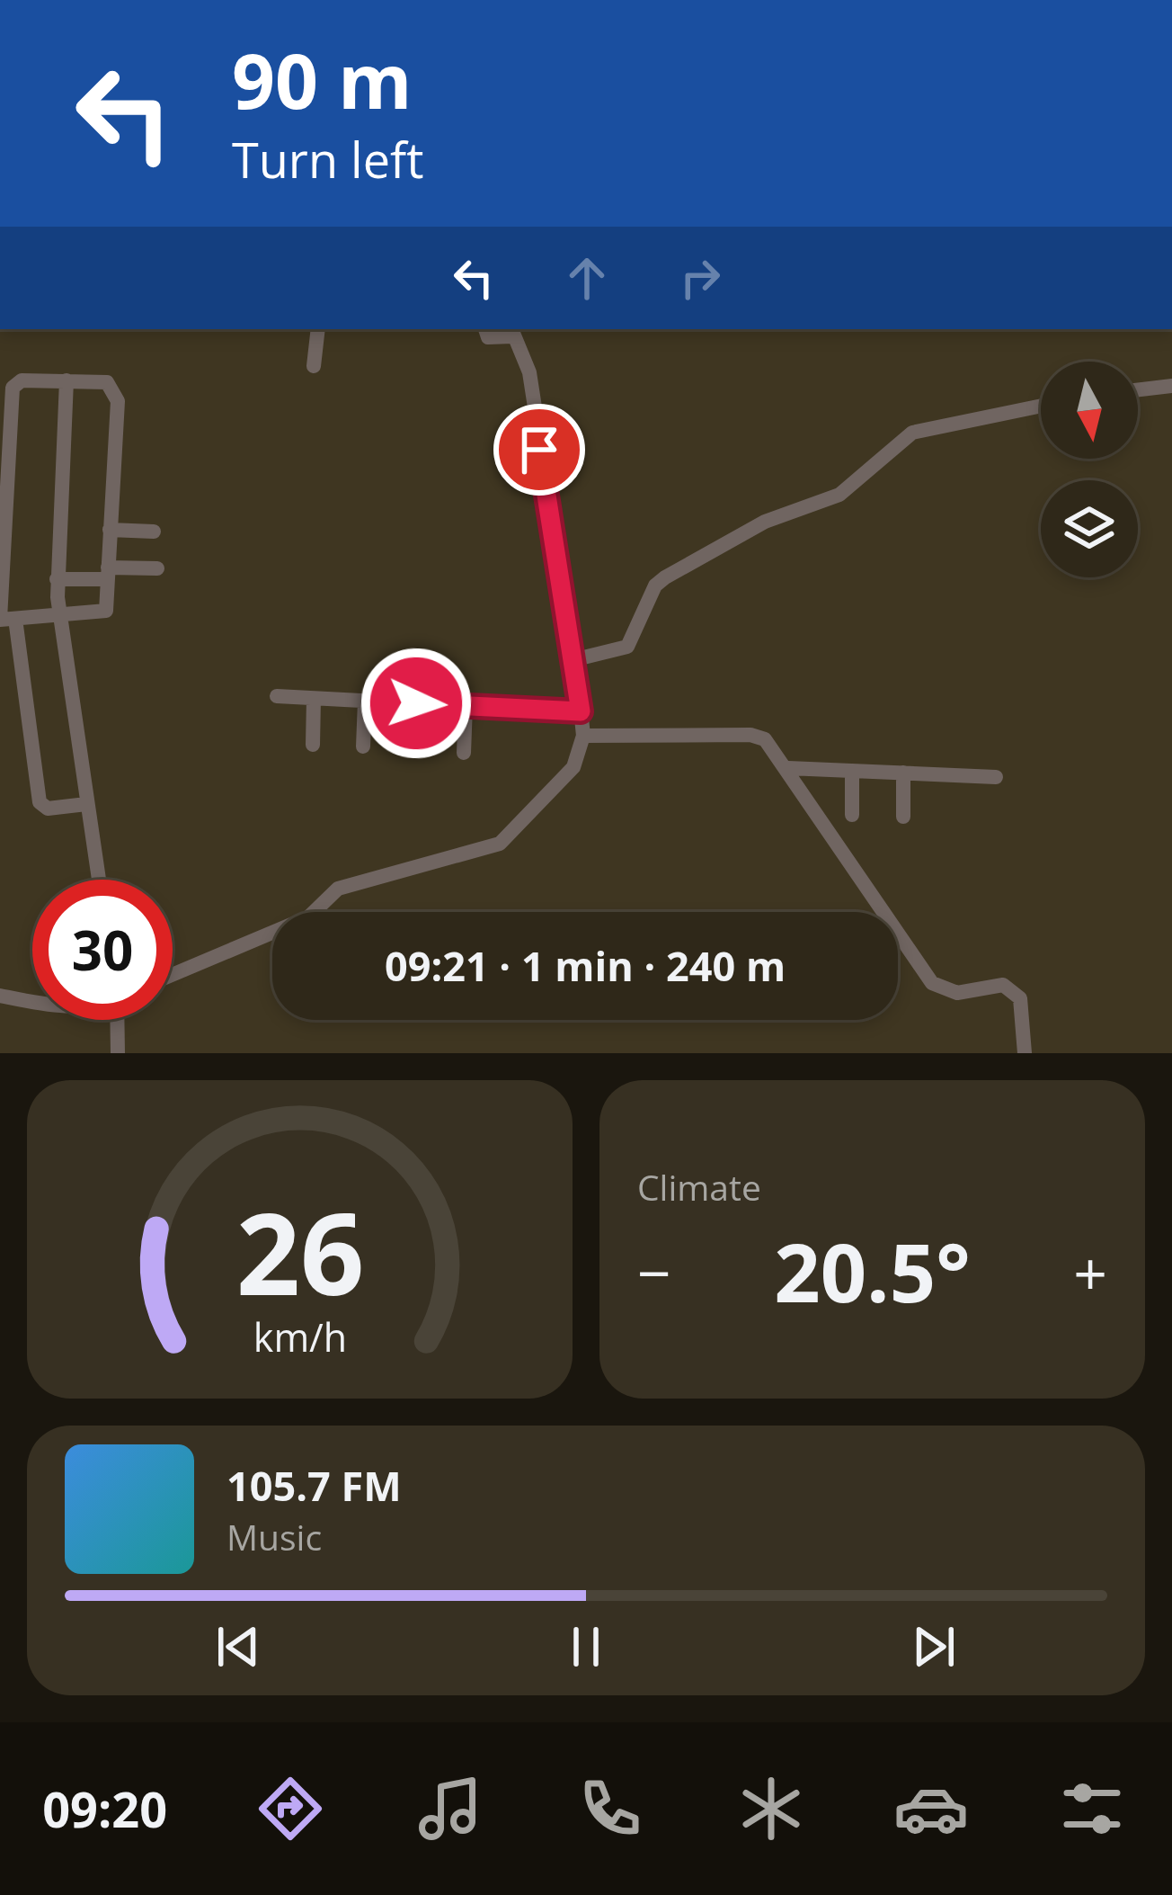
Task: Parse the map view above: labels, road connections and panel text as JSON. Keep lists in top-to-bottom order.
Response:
{
  "north": "bottom",
  "page": {
    "turn": ["90 m", "Turn left"],
    "limit": "30",
    "trip": "09:21 · 1 min · 240 m",
    "tile": "Climate",
    "heat": ["−", "20.5°", "+"],
    "song": ["105.7 FM", "Music"],
    "tabs": "09:20",
    "gauge": ["26", "km/h"]
  }
}
